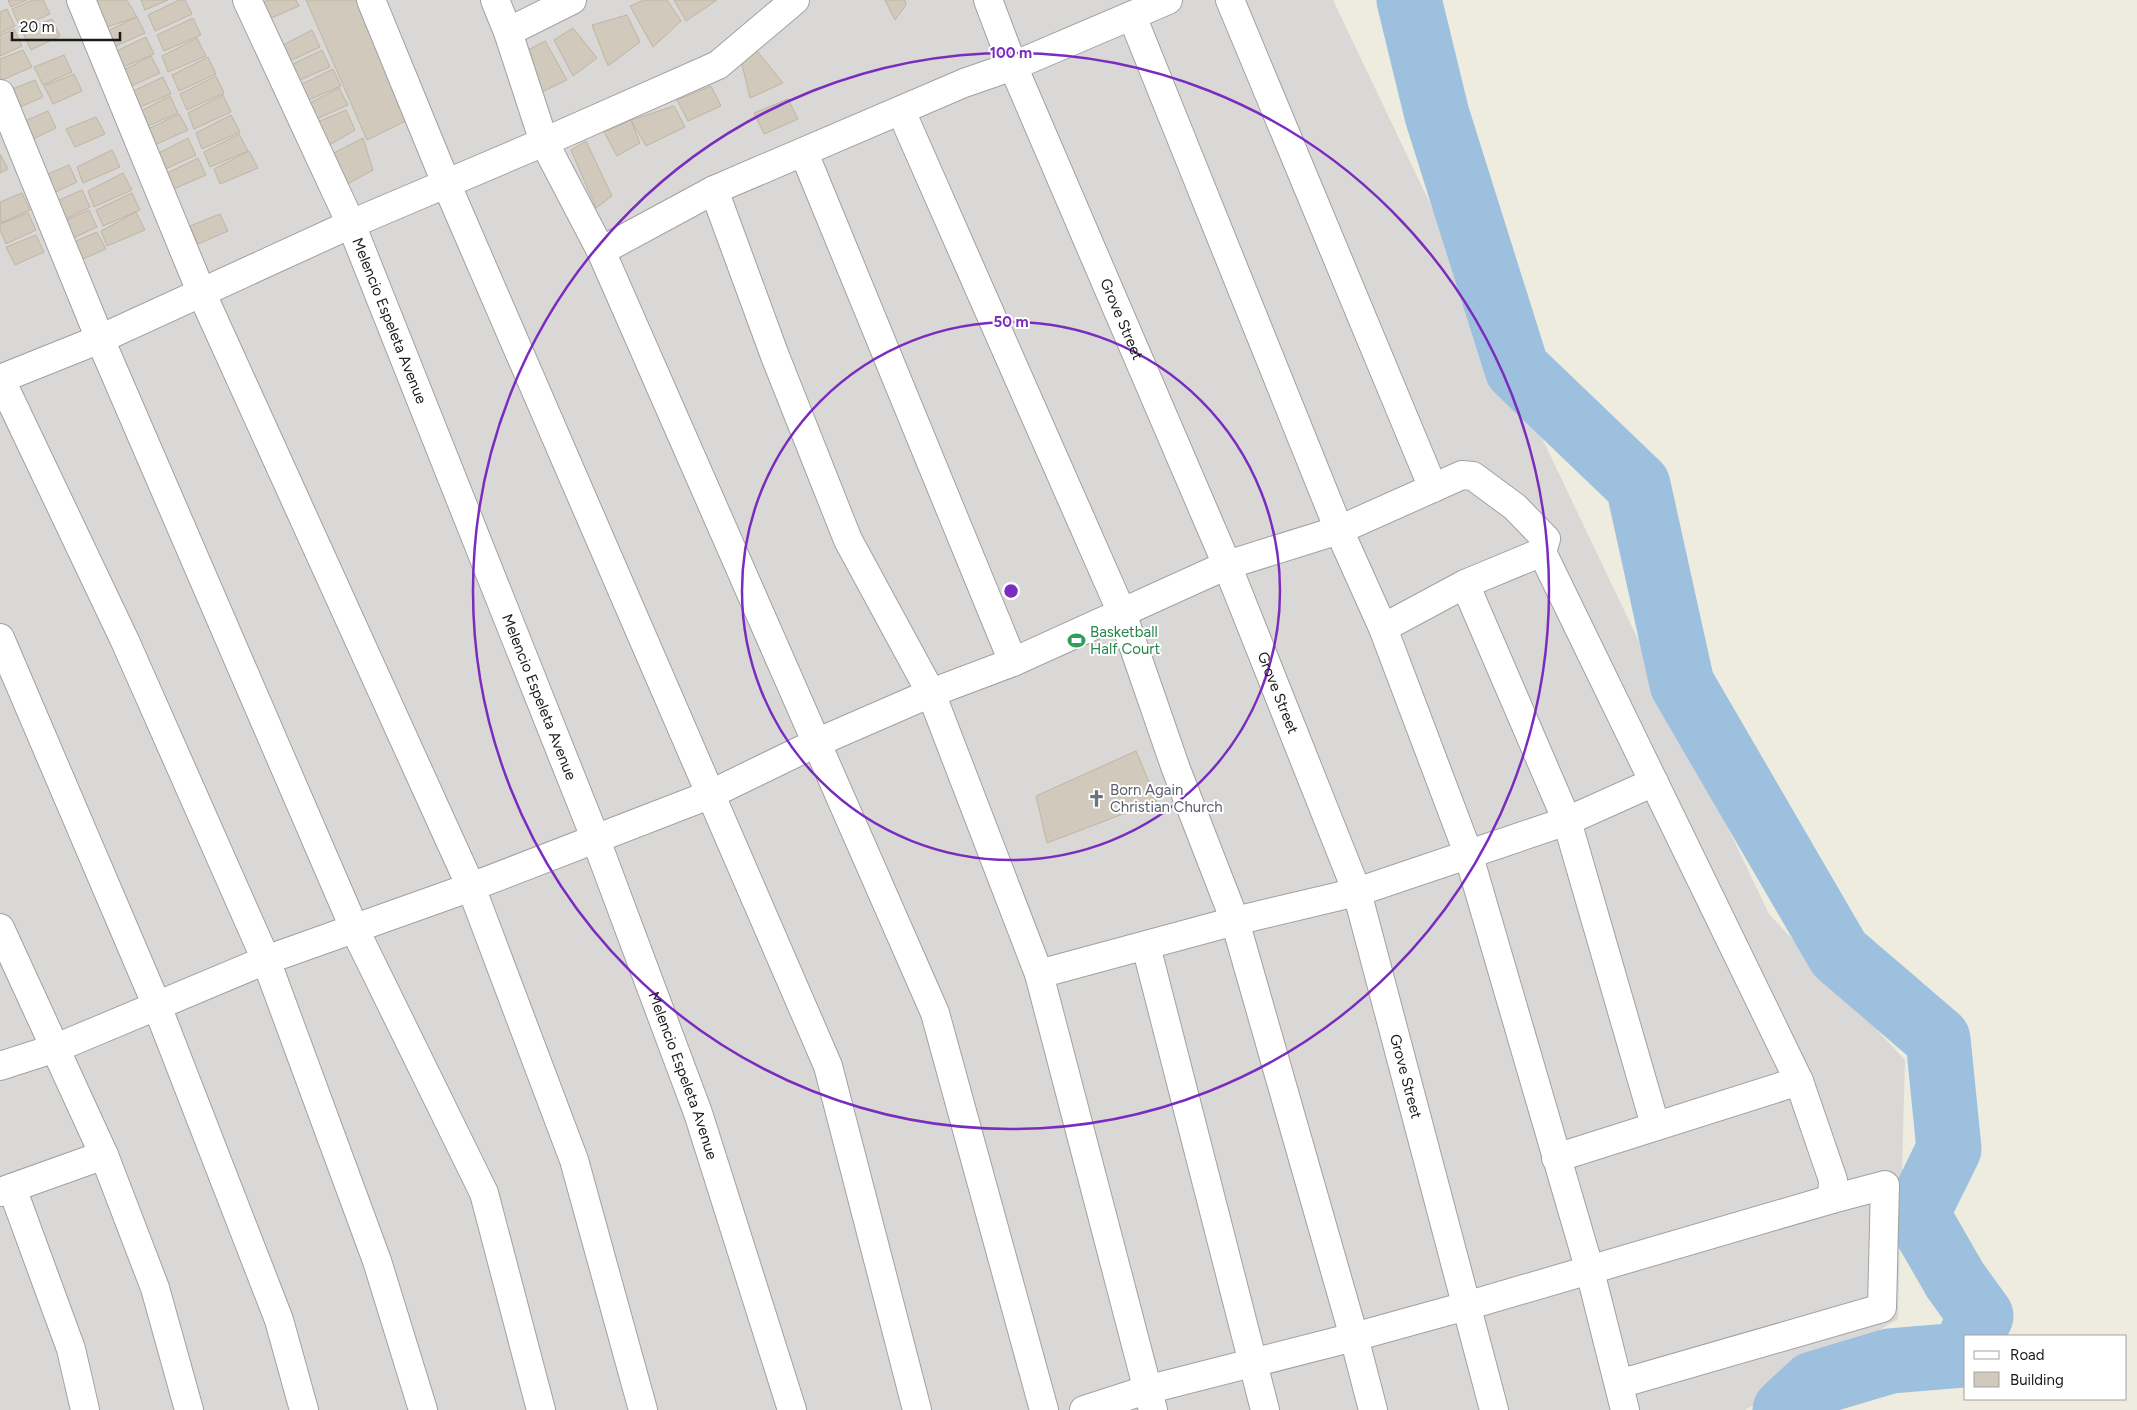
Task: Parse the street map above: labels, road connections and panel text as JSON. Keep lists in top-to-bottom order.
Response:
{
  "streets": {
    "street": ["Grove Street", "Melencio Espeleta Avenue"]
  },
  "places": {
    "sports": ["Basketball Half Court"],
    "church": ["Born Again Christian Church"]
  },
  "legend": ["Road", "Building"],
  "scale_bar": "20 m",
  "rings": ["100 m", "50 m"]
}
